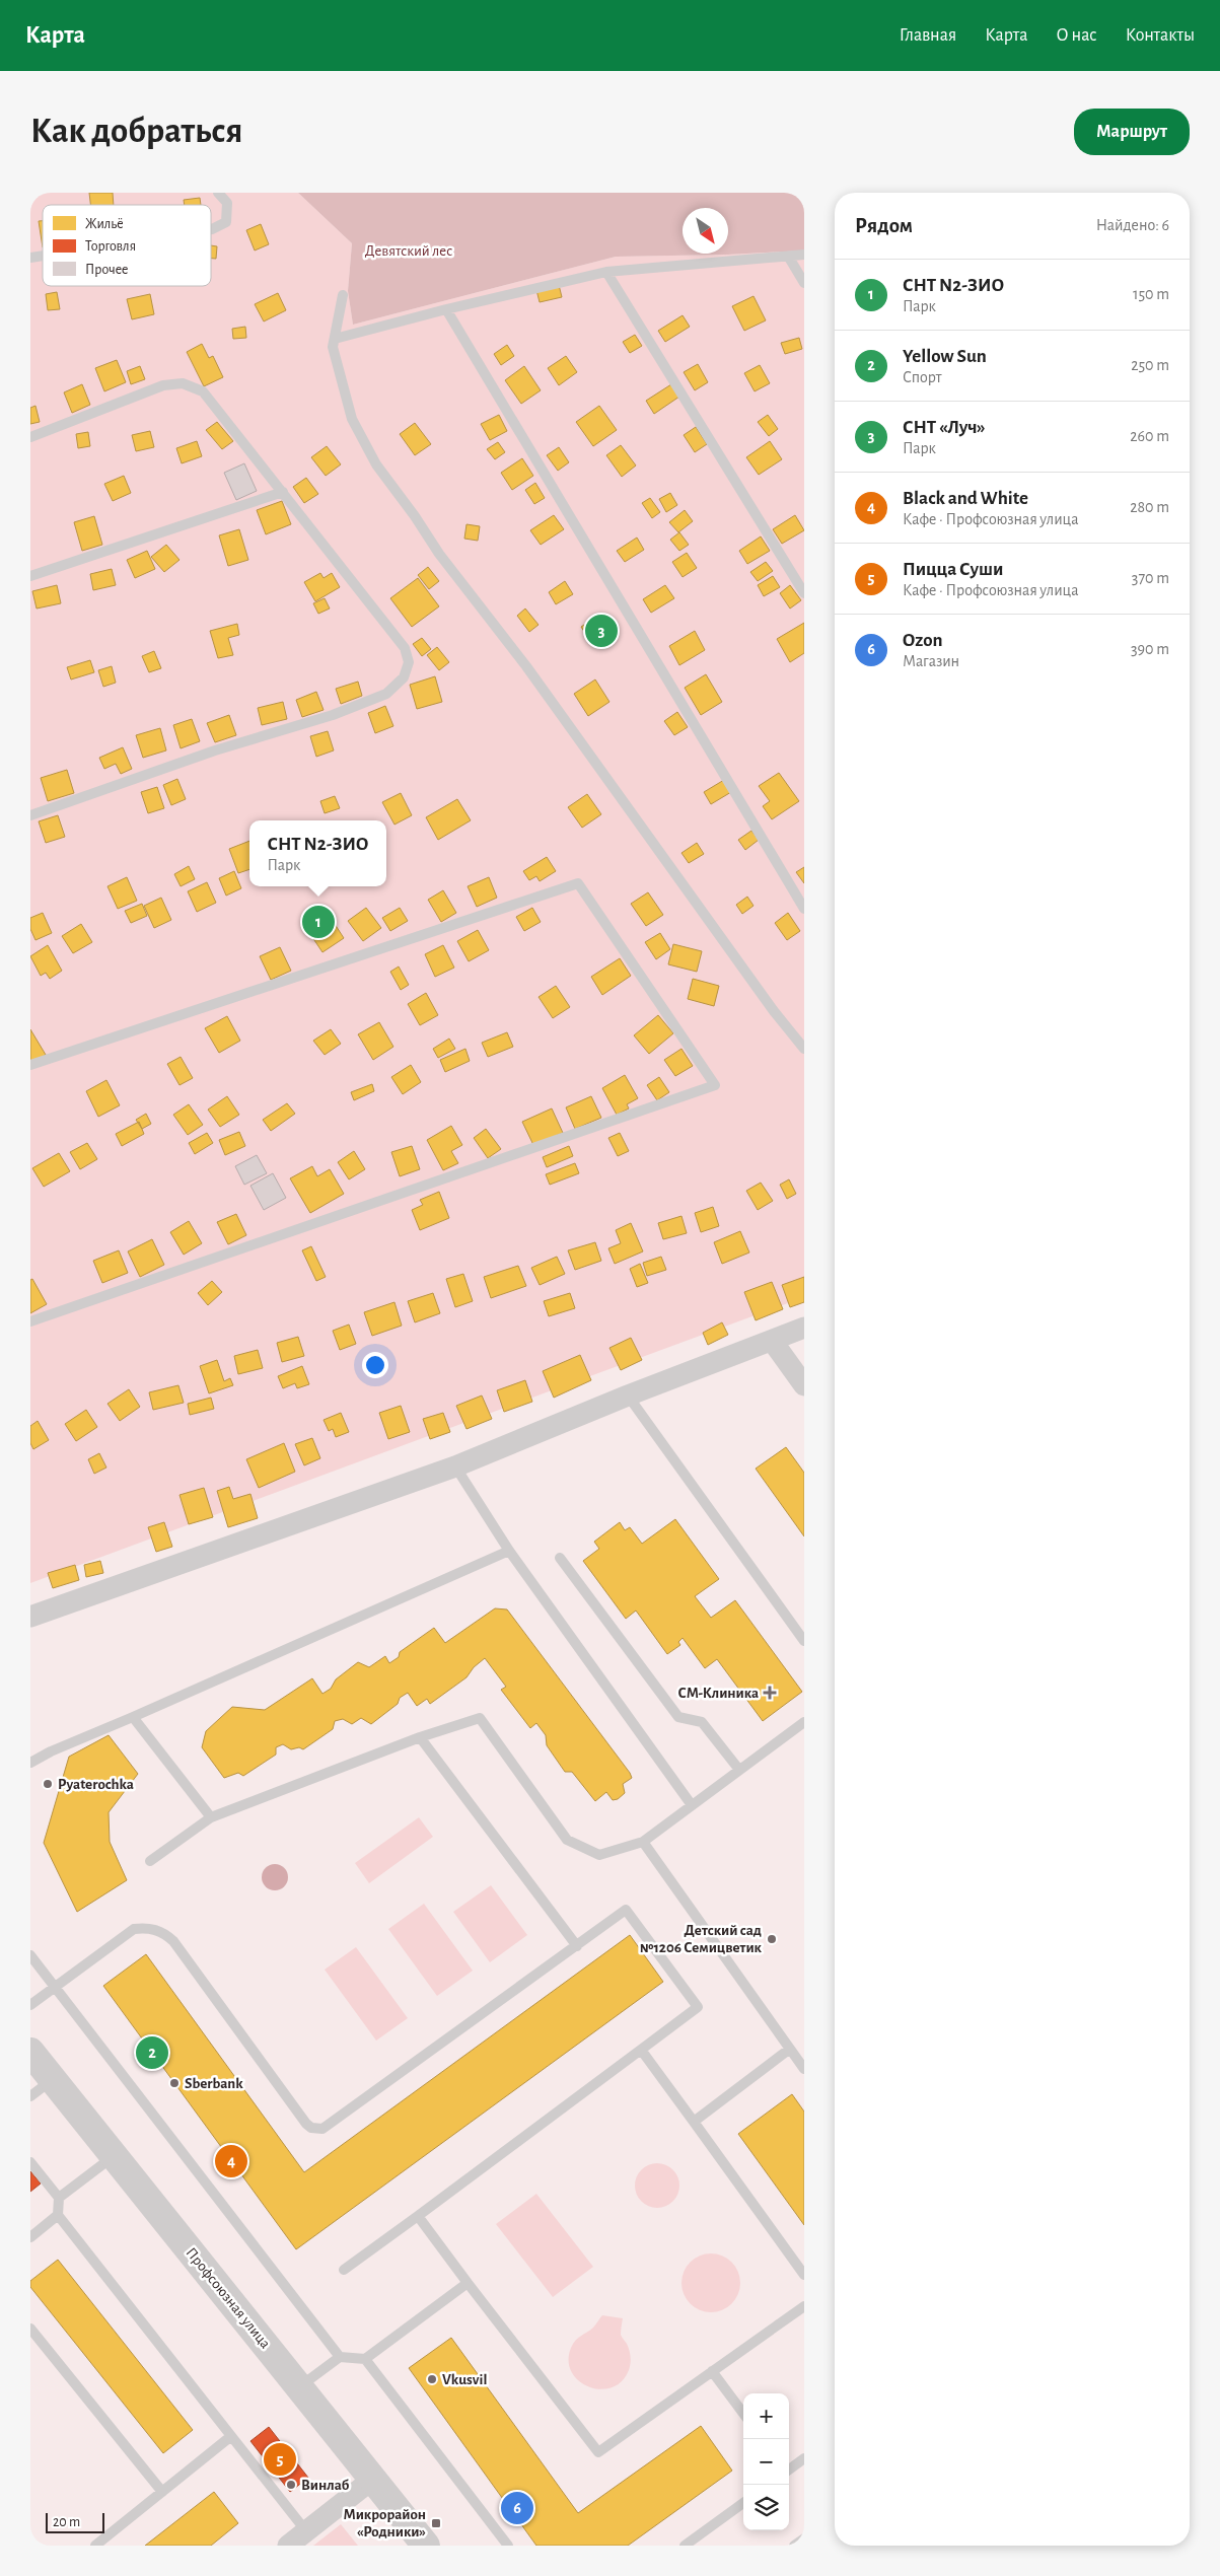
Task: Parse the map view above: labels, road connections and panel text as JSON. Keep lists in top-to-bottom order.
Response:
{
  "streets": {
    "main road": ["Профсоюзная улица"]
  },
  "parks": ["Девятский лес"],
  "places": {
    "health": ["СМ-Клиника"],
    "other": [
      "Pyaterochka",
      "Детский сад №1206 Семицветик",
      "Sberbank",
      "Vkusvil",
      "Винлаб"
    ],
    "transit": ["Микрорайон «Родники»"]
  },
  "legend": ["Жильё", "Торговля", "Прочее"],
  "scale_bar": "20 m",
  "north": "bottom right",
  "page": {
    "header": "Карта",
    "nav": [
      "Главная",
      "Карта",
      "О нас",
      "Контакты"
    ],
    "buttons": "Маршрут",
    "title": "Как добраться",
    "heading": ["Рядом", "Найдено: 6"],
    "list": [
      {
        "mark": "1",
        "name": "СНТ N2-ЗИО",
        "note": "Парк",
        "value": "150 m"
      },
      {
        "mark": "2",
        "name": "Yellow Sun",
        "note": "Спорт",
        "value": "250 m"
      },
      {
        "mark": "3",
        "name": "СНТ «Луч»",
        "note": "Парк",
        "value": "260 m"
      },
      {
        "mark": "4",
        "name": "Black and White",
        "note": "Кафе · Профсоюзная улица",
        "value": "280 m"
      },
      {
        "mark": "5",
        "name": "Пицца Суши",
        "note": "Кафе · Профсоюзная улица",
        "value": "370 m"
      },
      {
        "mark": "6",
        "name": "Ozon",
        "note": "Магазин",
        "value": "390 m"
      }
    ],
    "pins": [
      "3",
      "1",
      "2",
      "4",
      "5",
      "6"
    ],
    "popup": ["СНТ N2-ЗИО", "Парк"],
    "map_buttons": ["+", "−"],
    "scale": "20 m"
  }
}
